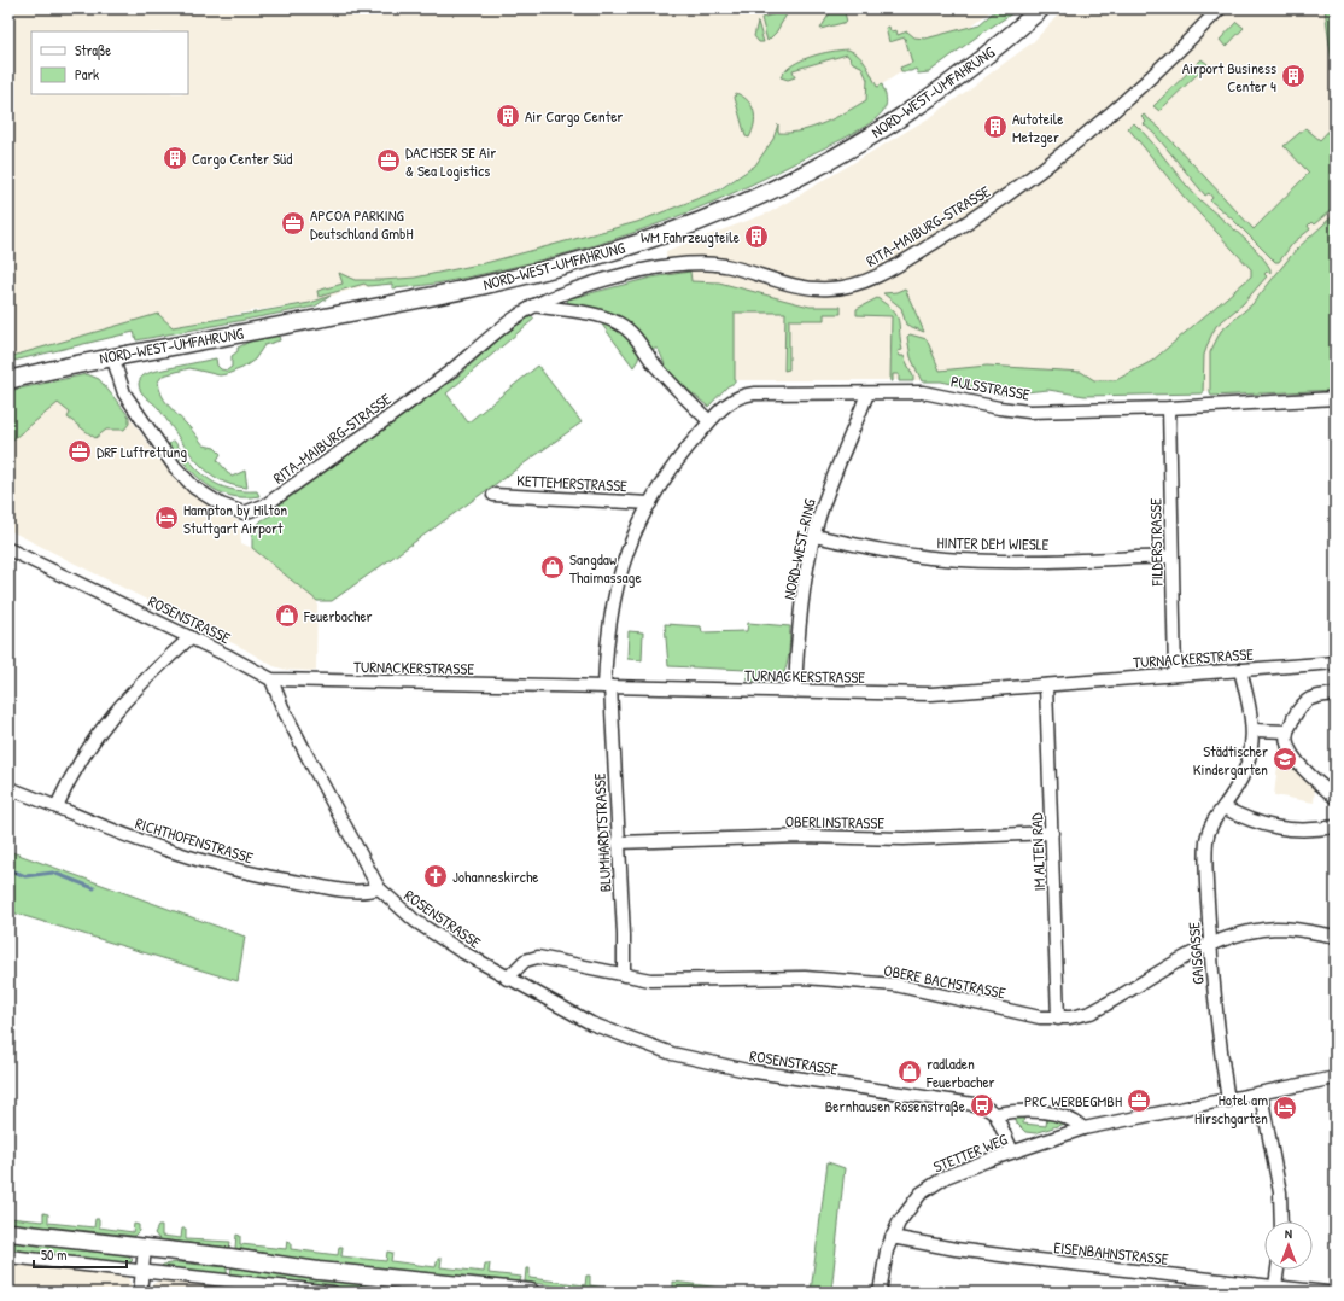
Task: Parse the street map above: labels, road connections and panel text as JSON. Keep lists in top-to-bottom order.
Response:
{
  "streets": {
    "main road": ["NORD-WEST-UMFAHRUNG"],
    "street": [
      "RITA-MAIBURG-STRASSE",
      "PULSSTRASSE",
      "KETTEMERSTRASSE",
      "FILDERSTRASSE",
      "HINTER DEM WIESLE",
      "NORD-WEST-RING",
      "ROSENSTRASSE",
      "TURNACKERSTRASSE",
      "OBERLINSTRASSE",
      "BLUMHARDTSTRASSE",
      "RICHTHOFENSTRASSE",
      "IM ALTEN RAD",
      "GAISGASSE",
      "OBERE BACHSTRASSE",
      "STETTER WEG",
      "EISENBAHNSTRASSE"
    ]
  },
  "crossings": [
    ["NORD-WEST-UMFAHRUNG", "RITA-MAIBURG-STRASSE"],
    ["PULSSTRASSE", "FILDERSTRASSE"],
    ["PULSSTRASSE", "NORD-WEST-RING"],
    ["FILDERSTRASSE", "HINTER DEM WIESLE"],
    ["FILDERSTRASSE", "TURNACKERSTRASSE"],
    ["HINTER DEM WIESLE", "NORD-WEST-RING"],
    ["NORD-WEST-RING", "TURNACKERSTRASSE"],
    ["ROSENSTRASSE", "TURNACKERSTRASSE"],
    ["ROSENSTRASSE", "RICHTHOFENSTRASSE"],
    ["ROSENSTRASSE", "OBERE BACHSTRASSE"],
    ["ROSENSTRASSE", "STETTER WEG"],
    ["TURNACKERSTRASSE", "BLUMHARDTSTRASSE"],
    ["TURNACKERSTRASSE", "IM ALTEN RAD"],
    ["TURNACKERSTRASSE", "GAISGASSE"],
    ["OBERLINSTRASSE", "BLUMHARDTSTRASSE"],
    ["OBERLINSTRASSE", "IM ALTEN RAD"],
    ["BLUMHARDTSTRASSE", "OBERE BACHSTRASSE"],
    ["IM ALTEN RAD", "OBERE BACHSTRASSE"],
    ["GAISGASSE", "OBERE BACHSTRASSE"],
    ["STETTER WEG", "EISENBAHNSTRASSE"]
  ],
  "places": {
    "building": [
      "Airport Business Center 4",
      "Air Cargo Center",
      "Autoteile Metzger",
      "Cargo Center Süd",
      "WM Fahrzeugteile"
    ],
    "office": [
      "DACHSER SE Air & Sea Logistics",
      "APCOA PARKING Deutschland GmbH",
      "DRF Luftrettung",
      "PRC WERBEGMBH"
    ],
    "hotel": ["Hampton by Hilton Stuttgart Airport", "Hotel am Hirschgarten"],
    "shop": ["Sangdaw Thaimassage", "Feuerbacher", "radladen Feuerbacher"],
    "school or university": ["Städtischer Kindergarten"],
    "church": ["Johanneskirche"],
    "bus stop": ["Bernhausen Rosenstraße"]
  },
  "legend": ["Straße", "Park"],
  "scale_bar": "50 m",
  "north": "top"
}
